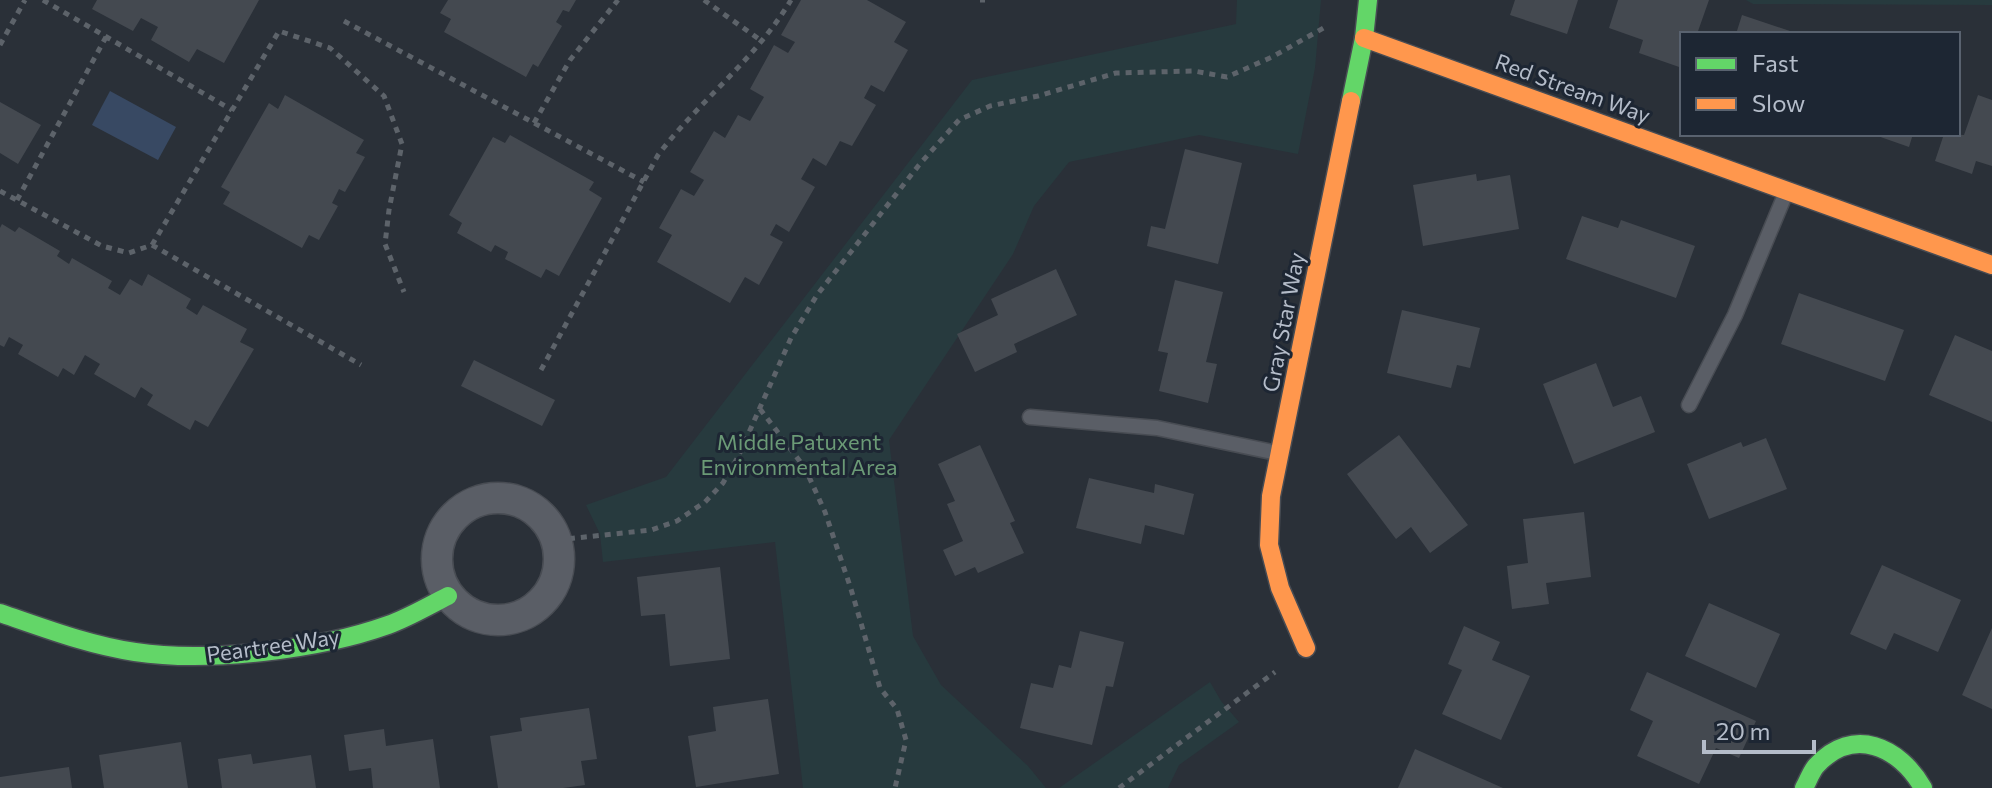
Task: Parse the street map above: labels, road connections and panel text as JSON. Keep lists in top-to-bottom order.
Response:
{
  "streets": {
    "street": ["Red Stream Way", "Gray Star Way", "Peartree Way"]
  },
  "crossings": [
    ["Red Stream Way", "Gray Star Way"]
  ],
  "parks": ["Middle Patuxent Environmental Area"],
  "legend": ["Fast", "Slow"],
  "scale_bar": "20 m"
}
